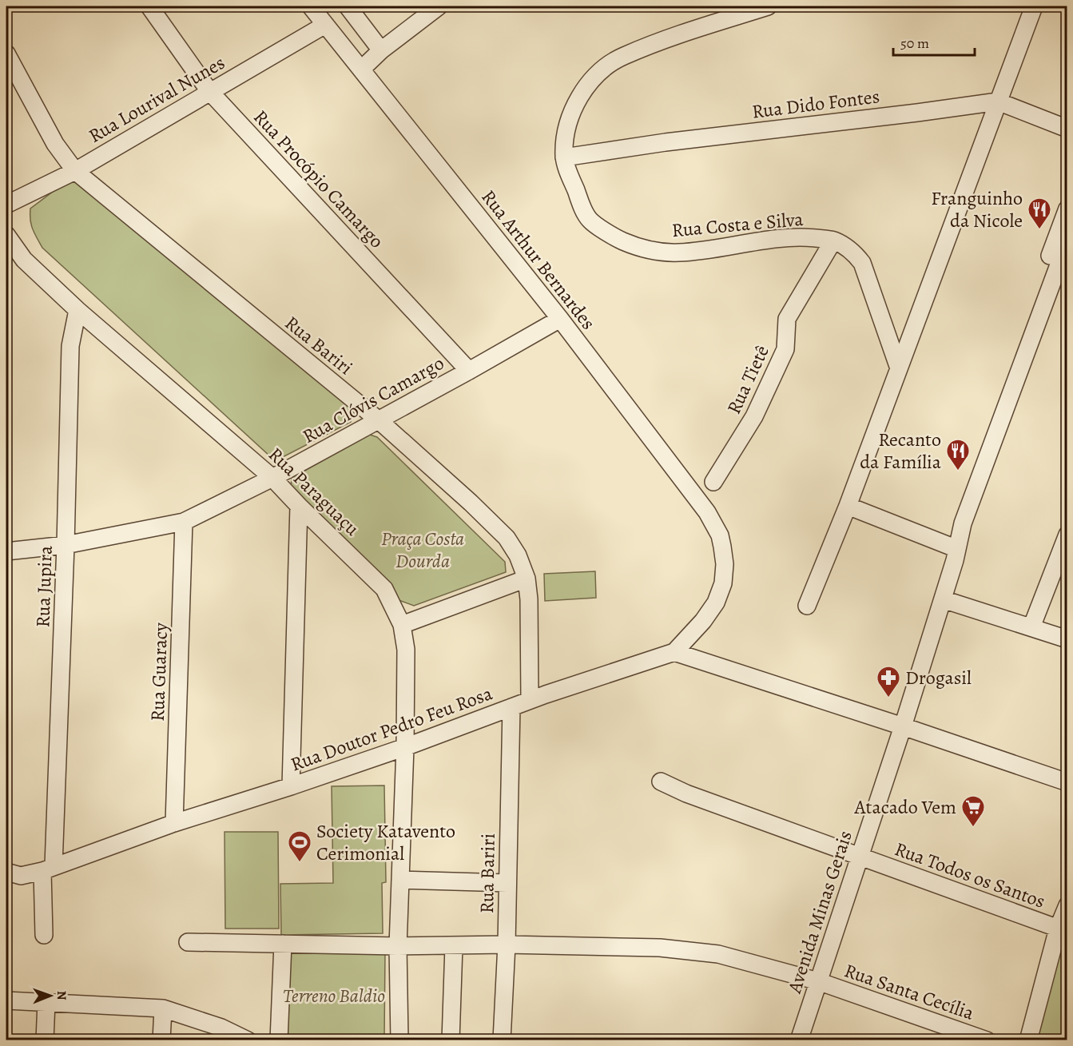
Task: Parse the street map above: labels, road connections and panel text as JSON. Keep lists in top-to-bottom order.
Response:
{
  "streets": {
    "street": [
      "Rua Lourival Nunes",
      "Rua Dido Fontes",
      "Rua Procópio Camargo",
      "Rua Costa e Silva",
      "Rua Arthur Bernardes",
      "Rua Bariri",
      "Rua Tietê",
      "Rua Clóvis Camargo",
      "Rua Paraguaçu",
      "Rua Jupira",
      "Rua Guaracy",
      "Rua Doutor Pedro Feu Rosa",
      "Rua Todos os Santos",
      "Avenida Minas Gerais",
      "Rua Santa Cecília"
    ]
  },
  "crossings": [
    ["Rua Lourival Nunes", "Rua Procópio Camargo"],
    ["Rua Lourival Nunes", "Rua Arthur Bernardes"],
    ["Rua Lourival Nunes", "Rua Bariri"],
    ["Rua Dido Fontes", "Rua Costa e Silva"],
    ["Rua Procópio Camargo", "Rua Clóvis Camargo"],
    ["Rua Costa e Silva", "Rua Tietê"],
    ["Rua Arthur Bernardes", "Rua Clóvis Camargo"],
    ["Rua Arthur Bernardes", "Rua Doutor Pedro Feu Rosa"],
    ["Rua Bariri", "Rua Clóvis Camargo"],
    ["Rua Bariri", "Rua Doutor Pedro Feu Rosa"],
    ["Rua Bariri", "Rua Santa Cecília"],
    ["Rua Clóvis Camargo", "Rua Paraguaçu"],
    ["Rua Clóvis Camargo", "Rua Jupira"],
    ["Rua Clóvis Camargo", "Rua Guaracy"],
    ["Rua Paraguaçu", "Rua Jupira"],
    ["Rua Paraguaçu", "Rua Doutor Pedro Feu Rosa"],
    ["Rua Paraguaçu", "Rua Santa Cecília"],
    ["Rua Jupira", "Rua Doutor Pedro Feu Rosa"],
    ["Rua Guaracy", "Rua Doutor Pedro Feu Rosa"],
    ["Rua Todos os Santos", "Avenida Minas Gerais"],
    ["Avenida Minas Gerais", "Rua Santa Cecília"]
  ],
  "parks": ["Praça Costa Dourda", "Terreno Baldio"],
  "places": {
    "restaurant": ["Franguinho da Nicole", "Recanto da Família"],
    "pharmacy": ["Drogasil"],
    "supermarket": ["Atacado Vem"],
    "sports": ["Society Katavento Cerimonial"]
  },
  "scale_bar": "50 m",
  "north": "right"
}
